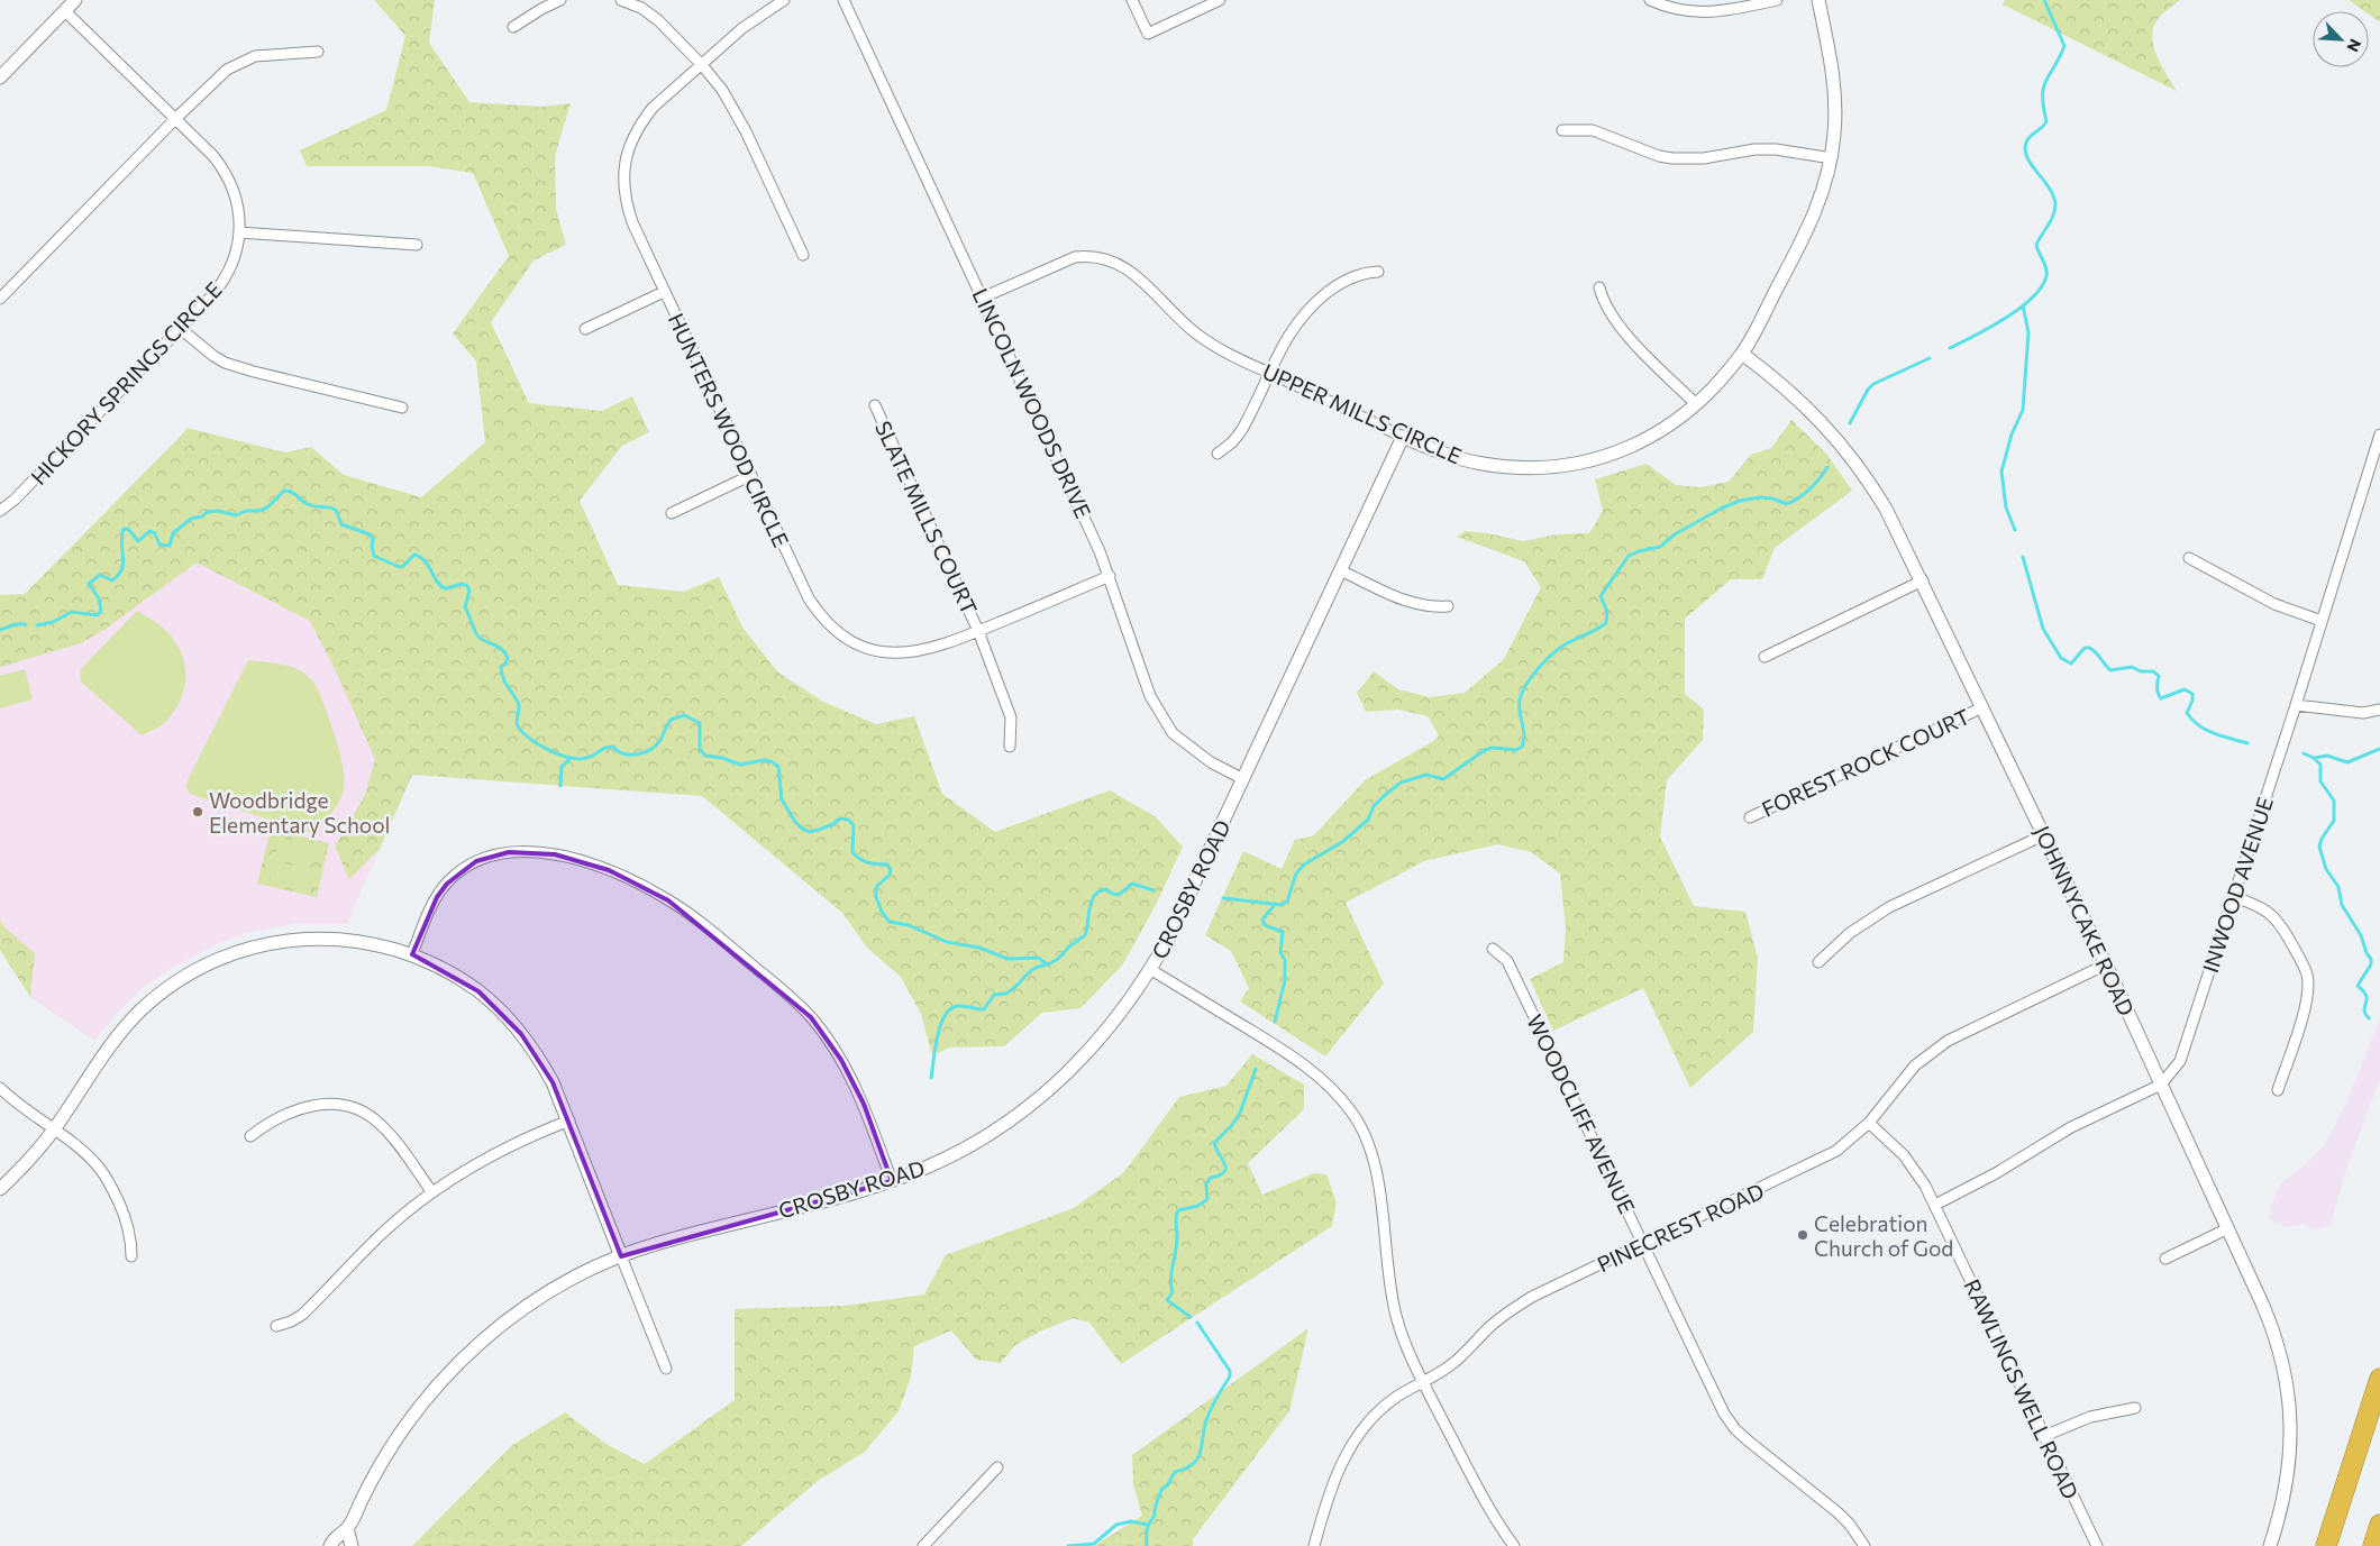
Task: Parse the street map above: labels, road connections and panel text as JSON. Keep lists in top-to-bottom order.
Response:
{
  "streets": {
    "street": [
      "HICKORY SPRINGS CIRCLE",
      "LINCOLN WOODS DRIVE",
      "UPPER MILLS CIRCLE",
      "HUNTERS WOOD CIRCLE",
      "SLATE MILLS COURT",
      "FOREST ROCK COURT",
      "INWOOD AVENUE",
      "CROSBY ROAD",
      "JOHNNYCAKE ROAD",
      "WOODCLIFF AVENUE",
      "PINECREST ROAD",
      "RAWLINGS WELL ROAD"
    ]
  },
  "crossings": [
    ["LINCOLN WOODS DRIVE", "UPPER MILLS CIRCLE"],
    ["LINCOLN WOODS DRIVE", "HUNTERS WOOD CIRCLE"],
    ["LINCOLN WOODS DRIVE", "CROSBY ROAD"],
    ["UPPER MILLS CIRCLE", "CROSBY ROAD"],
    ["UPPER MILLS CIRCLE", "JOHNNYCAKE ROAD"],
    ["HUNTERS WOOD CIRCLE", "SLATE MILLS COURT"],
    ["FOREST ROCK COURT", "JOHNNYCAKE ROAD"],
    ["INWOOD AVENUE", "JOHNNYCAKE ROAD"],
    ["INWOOD AVENUE", "RAWLINGS WELL ROAD"],
    ["JOHNNYCAKE ROAD", "PINECREST ROAD"],
    ["WOODCLIFF AVENUE", "PINECREST ROAD"],
    ["PINECREST ROAD", "RAWLINGS WELL ROAD"]
  ],
  "places": ["Woodbridge Elementary School", "Celebration Church of God"],
  "north": "bottom right"
}
